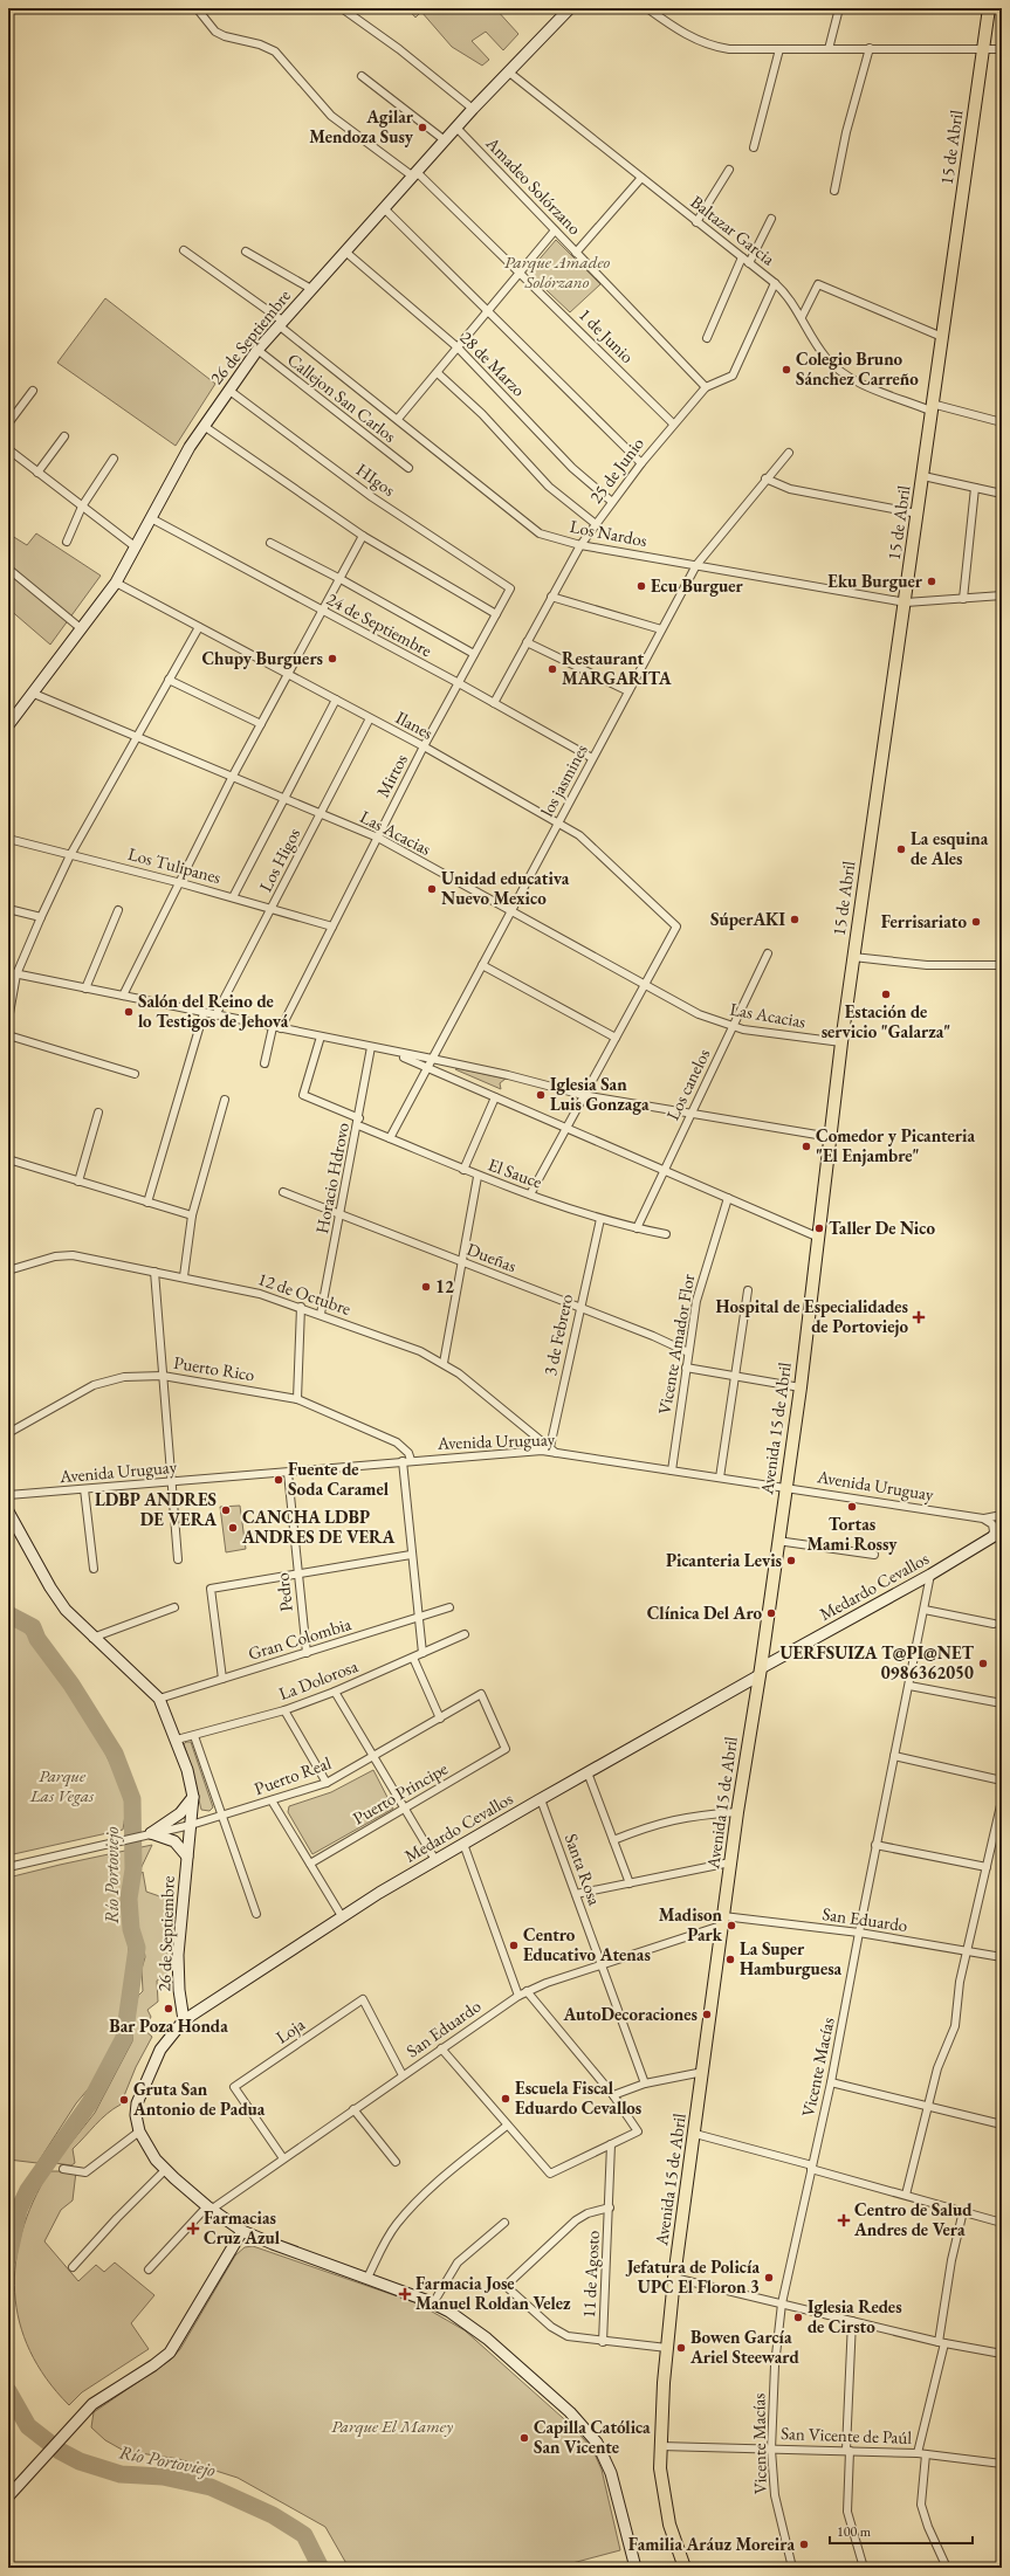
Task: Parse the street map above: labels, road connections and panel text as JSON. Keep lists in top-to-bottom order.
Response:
{
  "streets": {
    "main road": ["15 de Abril", "Avenida 15 de Abril"],
    "street": [
      "Amadeo Solórzano",
      "Baltazar Garcia",
      "1 de Junio",
      "26 de Septiembre",
      "28 de Marzo",
      "Callejon San Carlos",
      "25 de Junio",
      "HIgos",
      "Los Nardos",
      "24 de Septiembre",
      "Ilanes",
      "Mirtos",
      "los jasmines",
      "Las Acacias",
      "Los Higos",
      "Los Tulipanes",
      "Los canelos",
      "El Sauce",
      "Horacio Hdrovo",
      "Dueñas",
      "12 de Octubre",
      "3 de Febrero",
      "Vicente Amador Flor",
      "Puerto Rico",
      "Avenida Uruguay",
      "Medardo Cevallos",
      "Pedro",
      "Gran Colombia",
      "La Dolorosa",
      "Puerto Real",
      "Puerto Principe",
      "Santa Rosa",
      "San Eduardo",
      "Loja",
      "Vicente Macías",
      "11 de Agosto",
      "San Vicente de Paúl"
    ]
  },
  "crossings": [
    ["15 de Abril", "Baltazar Garcia"],
    ["15 de Abril", "Los Nardos"],
    ["15 de Abril", "Las Acacias"],
    ["15 de Abril", "Avenida 15 de Abril"],
    ["Amadeo Solórzano", "26 de Septiembre"],
    ["Amadeo Solórzano", "25 de Junio"],
    ["Baltazar Garcia", "26 de Septiembre"],
    ["1 de Junio", "26 de Septiembre"],
    ["1 de Junio", "25 de Junio"],
    ["26 de Septiembre", "28 de Marzo"],
    ["26 de Septiembre", "Callejon San Carlos"],
    ["26 de Septiembre", "HIgos"],
    ["26 de Septiembre", "Los Nardos"],
    ["26 de Septiembre", "24 de Septiembre"],
    ["26 de Septiembre", "Ilanes"],
    ["26 de Septiembre", "Las Acacias"],
    ["26 de Septiembre", "Medardo Cevallos"],
    ["26 de Septiembre", "Gran Colombia"],
    ["26 de Septiembre", "La Dolorosa"],
    ["26 de Septiembre", "Puerto Real"],
    ["28 de Marzo", "25 de Junio"],
    ["25 de Junio", "Los Nardos"],
    ["25 de Junio", "24 de Septiembre"],
    ["HIgos", "Mirtos"],
    ["Los Nardos", "los jasmines"],
    ["24 de Septiembre", "Mirtos"],
    ["24 de Septiembre", "los jasmines"],
    ["Ilanes", "Mirtos"],
    ["Ilanes", "los jasmines"],
    ["Ilanes", "Las Acacias"],
    ["Ilanes", "Los Higos"],
    ["Mirtos", "Las Acacias"],
    ["Mirtos", "Los Tulipanes"],
    ["los jasmines", "Las Acacias"],
    ["los jasmines", "El Sauce"],
    ["Las Acacias", "Los Higos"],
    ["Las Acacias", "Los canelos"],
    ["Las Acacias", "Avenida 15 de Abril"],
    ["Los Higos", "Los Tulipanes"],
    ["Los canelos", "El Sauce"],
    ["El Sauce", "Horacio Hdrovo"],
    ["El Sauce", "3 de Febrero"],
    ["Horacio Hdrovo", "Dueñas"],
    ["Horacio Hdrovo", "12 de Octubre"],
    ["Dueñas", "3 de Febrero"],
    ["Dueñas", "Vicente Amador Flor"],
    ["12 de Octubre", "3 de Febrero"],
    ["12 de Octubre", "Avenida Uruguay"],
    ["Vicente Amador Flor", "Avenida Uruguay"],
    ["Puerto Rico", "Avenida Uruguay"],
    ["Avenida 15 de Abril", "Avenida Uruguay"],
    ["Avenida 15 de Abril", "Medardo Cevallos"],
    ["Avenida 15 de Abril", "San Eduardo"],
    ["Avenida 15 de Abril", "11 de Agosto"],
    ["Avenida 15 de Abril", "San Vicente de Paúl"],
    ["Avenida Uruguay", "Pedro"],
    ["Medardo Cevallos", "Santa Rosa"],
    ["Medardo Cevallos", "Vicente Macías"],
    ["Pedro", "Gran Colombia"],
    ["Puerto Real", "Puerto Principe"],
    ["Santa Rosa", "San Eduardo"],
    ["San Eduardo", "Loja"],
    ["San Eduardo", "Vicente Macías"],
    ["Vicente Macías", "San Vicente de Paúl"]
  ],
  "water": ["Río Portoviejo"],
  "parks": ["Parque Amadeo Solórzano", "Parque Las Vegas", "Parque El Mamey"],
  "places": {
    "other": [
      "Agilar Mendoza Susy",
      "Colegio Bruno Sánchez Carreño",
      "Eku Burguer",
      "Ecu Burguer",
      "Chupy Burguers",
      "Restaurant MARGARITA",
      "La esquina de Ales",
      "Unidad educativa Nuevo Mexico",
      "SúperAKI",
      "Ferrisariato",
      "Estación de servicio \"Galarza\"",
      "Salón del Reino de lo Testigos de Jehová",
      "Iglesia San Luis Gonzaga",
      "Comedor y Picanteria \"El Enjambre\"",
      "Taller De Nico",
      "12",
      "Fuente de Soda Caramel",
      "Tortas Mami Rossy",
      "LDBP ANDRES DE VERA",
      "CANCHA LDBP ANDRES DE VERA",
      "Picanteria Levis",
      "Clínica Del Aro",
      "UERFSUIZA T@PI@NET 0986362050",
      "Madison Park",
      "Centro Educativo Atenas",
      "La Super Hamburguesa",
      "Bar Poza Honda",
      "AutoDecoraciones",
      "Escuela Fiscal Eduardo Cevallos",
      "Gruta San Antonio de Padua",
      "Jefatura de Policía UPC El Floron 3",
      "Iglesia Redes de Cirsto",
      "Bowen García Ariel Steeward",
      "Capilla Católica San Vicente",
      "Familia Aráuz Moreira"
    ],
    "health": [
      "Hospital de Especialidades de Portoviejo",
      "Centro de Salud Andres de Vera",
      "Farmacias Cruz Azul",
      "Farmacia Jose Manuel Roldan Velez"
    ]
  },
  "scale_bar": "100 m"
}
